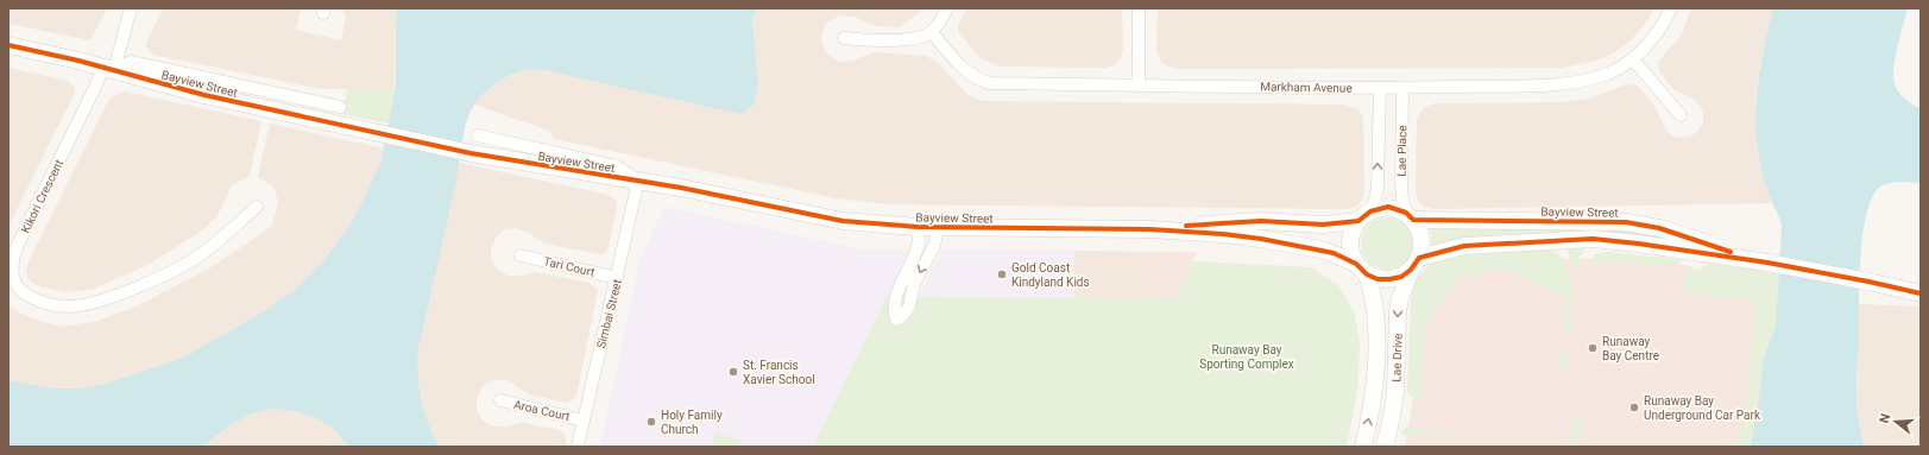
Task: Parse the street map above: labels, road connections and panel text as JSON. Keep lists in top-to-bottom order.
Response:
{
  "streets": {
    "main road": ["Bayview Street", "Lae Drive"],
    "street": [
      "Markham Avenue",
      "Lae Place",
      "Kikori Crescent",
      "Tari Court",
      "Simbai Street",
      "Aroa Court"
    ]
  },
  "crossings": [
    ["Bayview Street", "Lae Place"],
    ["Bayview Street", "Kikori Crescent"],
    ["Bayview Street", "Simbai Street"],
    ["Bayview Street", "Lae Drive"],
    ["Markham Avenue", "Lae Place"],
    ["Lae Place", "Lae Drive"],
    ["Tari Court", "Simbai Street"],
    ["Simbai Street", "Aroa Court"]
  ],
  "parks": ["Runaway Bay Sporting Complex"],
  "places": [
    "Gold Coast Kindyland Kids",
    "Runaway Bay Centre",
    "St. Francis Xavier School",
    "Runaway Bay Underground Car Park",
    "Holy Family Church"
  ],
  "north": "left"
}
